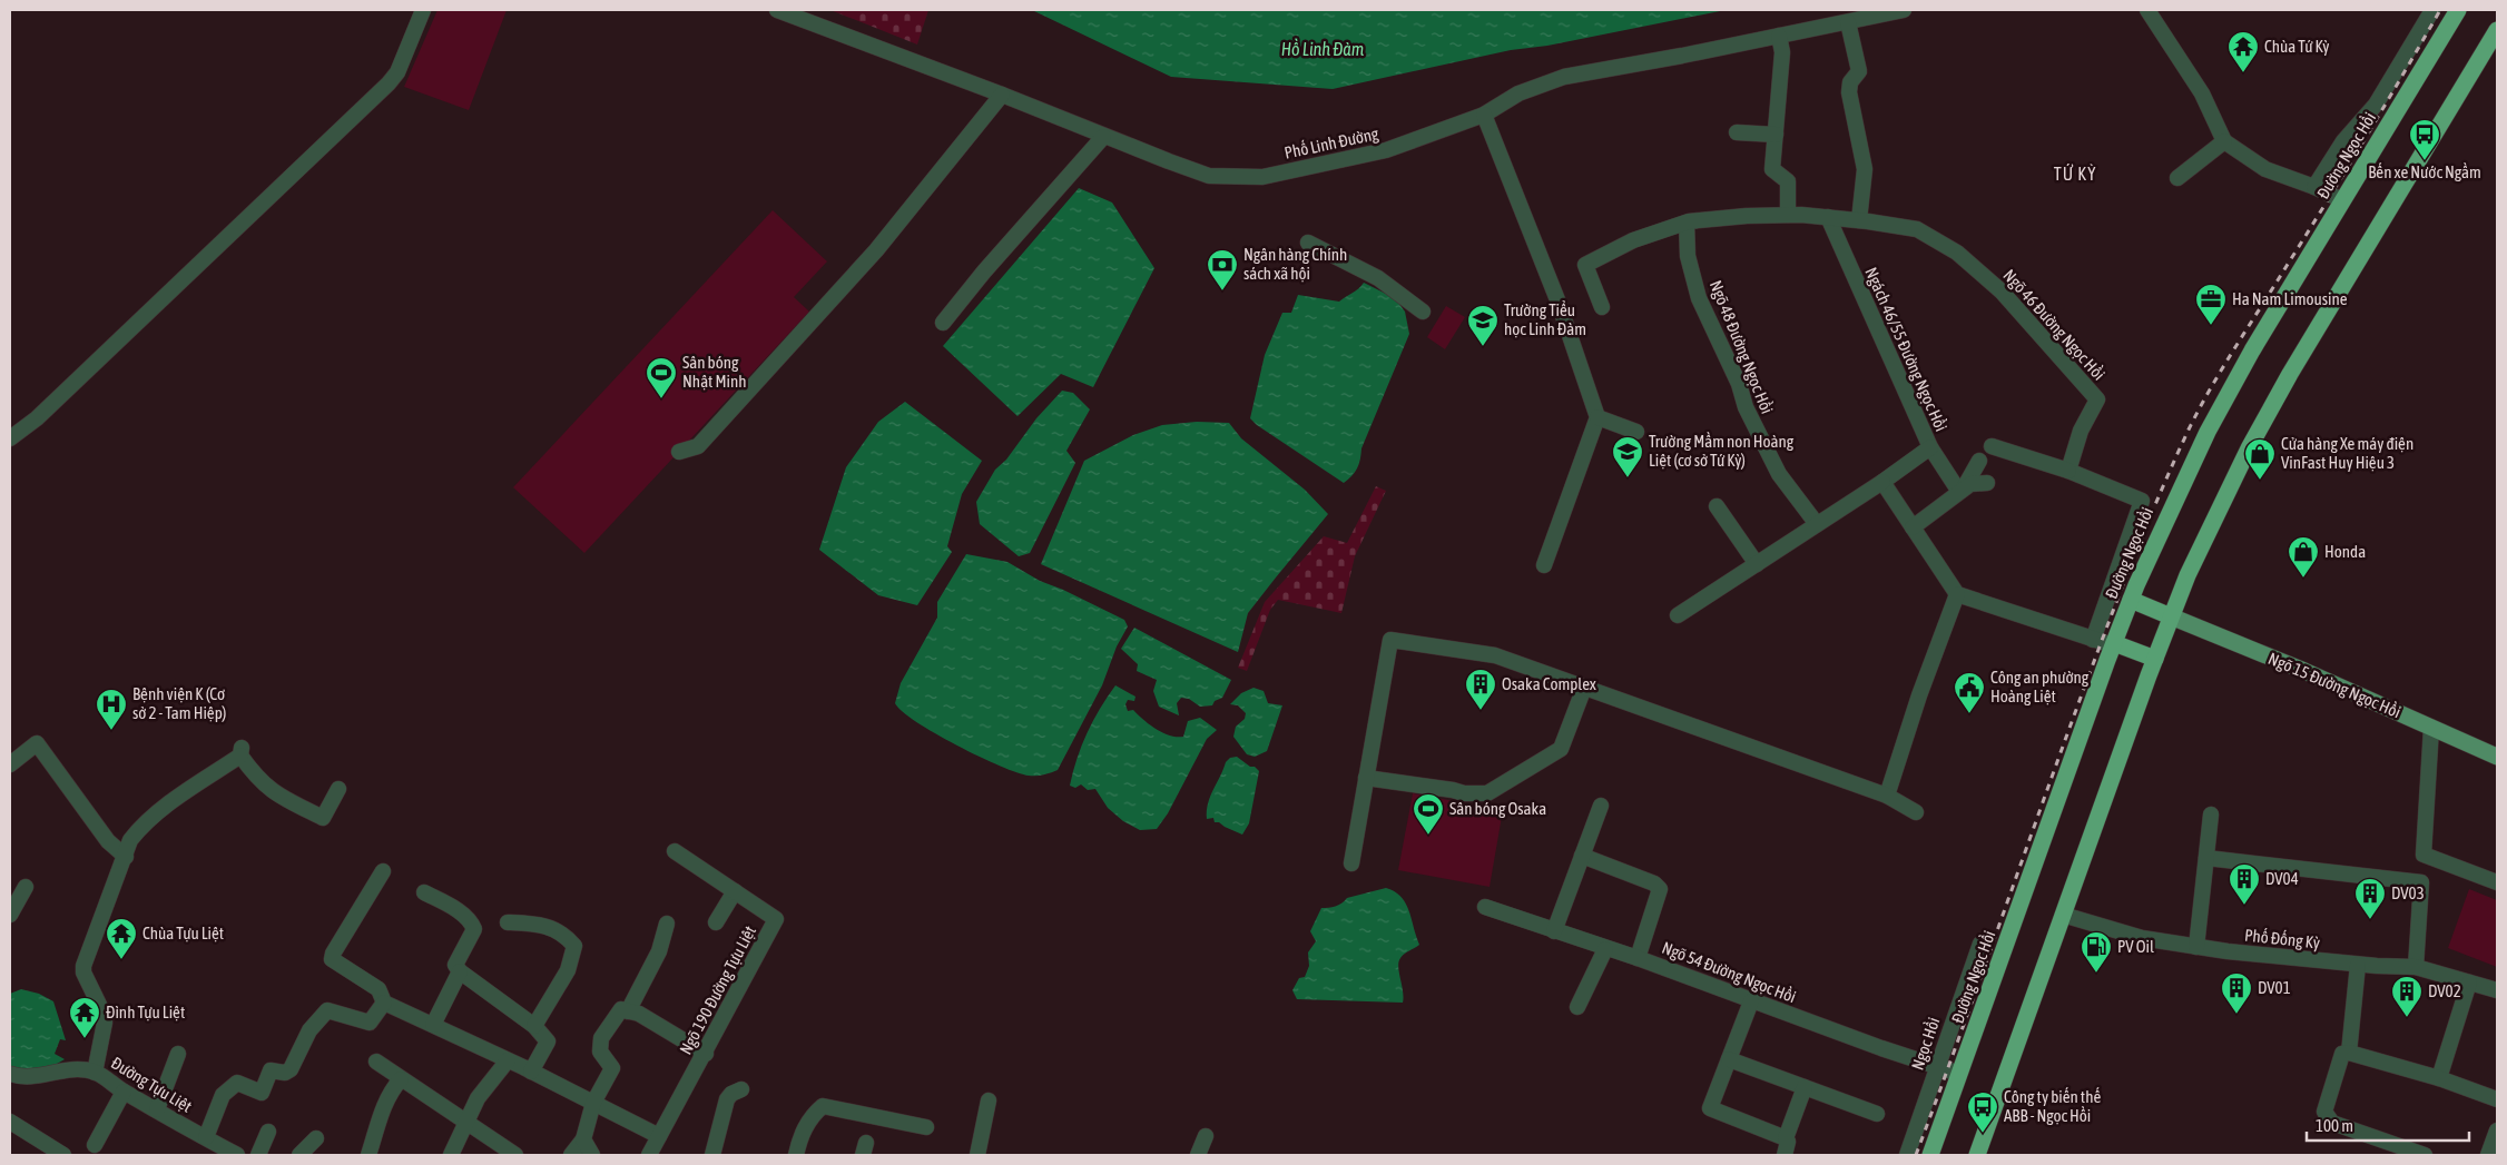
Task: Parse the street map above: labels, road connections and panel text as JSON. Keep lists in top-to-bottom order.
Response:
{
  "streets": {
    "highway": ["Đường Ngọc Hồi"],
    "main road": ["Ngõ 15 Đường Ngọc Hồi"],
    "street": [
      "Phố Linh Đường",
      "Ngõ 46 Đường Ngọc Hồi",
      "Ngõ 48 Đường Ngọc Hồi",
      "Ngách 46/55 Đường Ngọc Hồi",
      "Phố Đống Kỳ",
      "Ngõ 54 Đường Ngọc Hồi",
      "Ngõ 190 Đường Tựu Liệt",
      "Ngọc Hồi",
      "Đường Tựu Liệt"
    ]
  },
  "crossings": [
    ["Đường Ngọc Hồi", "Ngõ 54 Đường Ngọc Hồi"],
    ["Ngõ 46 Đường Ngọc Hồi", "Ngõ 48 Đường Ngọc Hồi"],
    ["Ngõ 46 Đường Ngọc Hồi", "Ngách 46/55 Đường Ngọc Hồi"],
    ["Ngõ 54 Đường Ngọc Hồi", "Ngọc Hồi"]
  ],
  "districts": ["TỨ KỲ"],
  "water": ["Hồ Linh Đàm"],
  "places": {
    "temple": ["Chùa Tứ Kỳ", "Chùa Tựu Liệt", "Đình Tựu Liệt"],
    "bus stop": ["Bến xe Nước Ngầm", "Công ty biến thế ABB - Ngọc Hồi"],
    "bank": ["Ngân hàng Chính sách xã hội"],
    "office": ["Ha Nam Limousine"],
    "school or university": ["Trường Tiểu học Linh Đàm", "Trường Mầm non Hoàng Liệt (cơ sở Tứ Kỳ)"],
    "sports": ["Sân bóng Nhật Minh", "Sân bóng Osaka"],
    "shop": ["Cửa hàng Xe máy điện VinFast Huy Hiệu 3", "Honda"],
    "building": [
      "Osaka Complex",
      "DV04",
      "DV03",
      "DV01",
      "DV02"
    ],
    "public building": ["Công an phường Hoàng Liệt"],
    "hospital": ["Bệnh viện K (Cơ sở 2 - Tam Hiệp)"],
    "fuel station": ["PV Oil"]
  },
  "scale_bar": "100 m"
}
